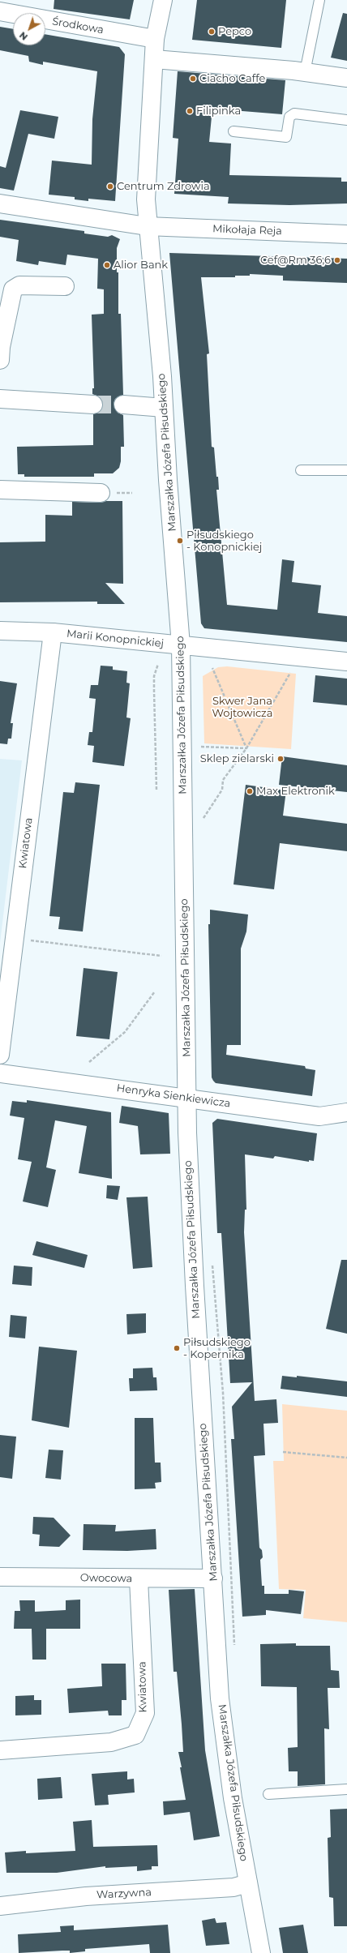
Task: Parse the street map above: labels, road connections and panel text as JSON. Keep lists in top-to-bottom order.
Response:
{
  "streets": {
    "street": [
      "Środkowa",
      "Mikołaja Reja",
      "Marszałka Józefa Piłsudskiego",
      "Marii Konopnickiej",
      "Kwiatowa",
      "Henryka Sienkiewicza",
      "Owocowa",
      "Warzywna"
    ]
  },
  "crossings": [
    ["Środkowa", "Marszałka Józefa Piłsudskiego"],
    ["Mikołaja Reja", "Marszałka Józefa Piłsudskiego"],
    ["Marszałka Józefa Piłsudskiego", "Marii Konopnickiej"],
    ["Marszałka Józefa Piłsudskiego", "Henryka Sienkiewicza"],
    ["Marszałka Józefa Piłsudskiego", "Owocowa"],
    ["Marszałka Józefa Piłsudskiego", "Warzywna"],
    ["Marii Konopnickiej", "Kwiatowa"],
    ["Kwiatowa", "Owocowa"]
  ],
  "parks": ["Skwer Jana Wojtowicza"],
  "places": [
    "Pepco",
    "Ciacho Caffe",
    "Filipinka",
    "Centrum Zdrowia",
    "Cef@Rm 36,6",
    "Alior Bank",
    "Piłsudskiego - Konopnickiej",
    "Sklep zielarski",
    "Max Elektronik",
    "Piłsudskiego - Kopernika"
  ],
  "north": "bottom left"
}
